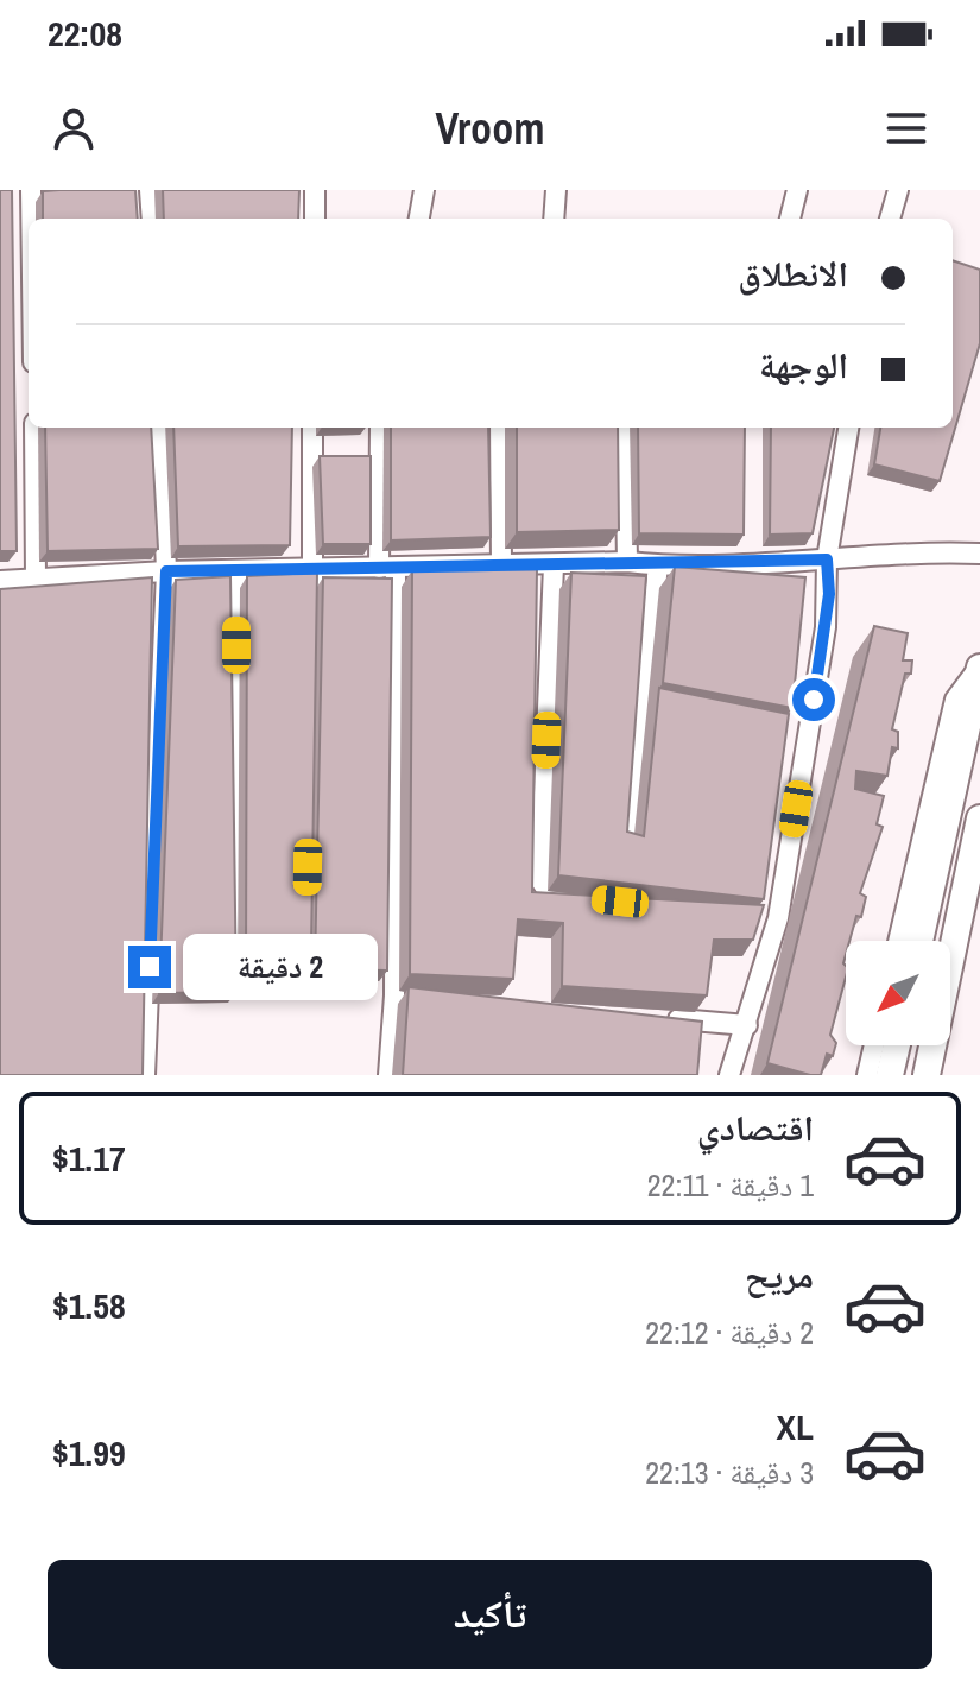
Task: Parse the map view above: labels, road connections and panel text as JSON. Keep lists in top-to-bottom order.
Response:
{
  "north": "bottom left",
  "page": {
    "status": "22:08",
    "header": "Vroom",
    "banner": ["الانطلاق", "الوجهة"],
    "bubble": "2 دقيقة",
    "list": [
      {
        "name": "اقتصادي",
        "note": "1 دقيقة · 22:11",
        "value": "$1.17"
      },
      {
        "name": "مريح",
        "note": "2 دقيقة · 22:12",
        "value": "$1.58"
      },
      {
        "name": "XL",
        "note": "3 دقيقة · 22:13",
        "value": "$1.99"
      }
    ],
    "buttons": "تأكيد"
  }
}
